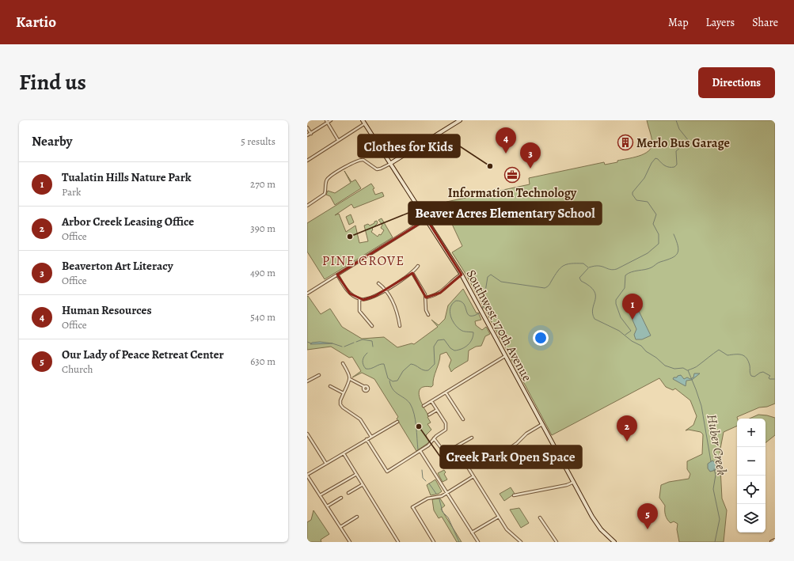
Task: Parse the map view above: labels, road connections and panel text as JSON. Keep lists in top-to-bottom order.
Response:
{
  "streets": {
    "main road": ["Southwest 170th Avenue"]
  },
  "districts": ["PINE GROVE"],
  "water": ["Huber Creek"],
  "places": {
    "building": ["Merlo Bus Garage"],
    "other": ["Clothes for Kids", "Beaver Acres Elementary School", "Creek Park Open Space"],
    "office": ["Information Technology"]
  },
  "page": {
    "header": "Kartio",
    "nav": ["Map", "Layers", "Share"],
    "title": "Find us",
    "buttons": "Directions",
    "heading": ["Nearby", "5 results"],
    "pins": [
      "4",
      "3",
      "1",
      "2",
      "5"
    ],
    "list": [
      {
        "mark": "1",
        "name": "Tualatin Hills Nature Park",
        "note": "Park",
        "value": "270 m"
      },
      {
        "mark": "2",
        "name": "Arbor Creek Leasing Office",
        "note": "Office",
        "value": "390 m"
      },
      {
        "mark": "3",
        "name": "Beaverton Art Literacy",
        "note": "Office",
        "value": "490 m"
      },
      {
        "mark": "4",
        "name": "Human Resources",
        "note": "Office",
        "value": "540 m"
      },
      {
        "mark": "5",
        "name": "Our Lady of Peace Retreat Center",
        "note": "Church",
        "value": "630 m"
      }
    ],
    "map_buttons": ["+", "−"]
  }
}
